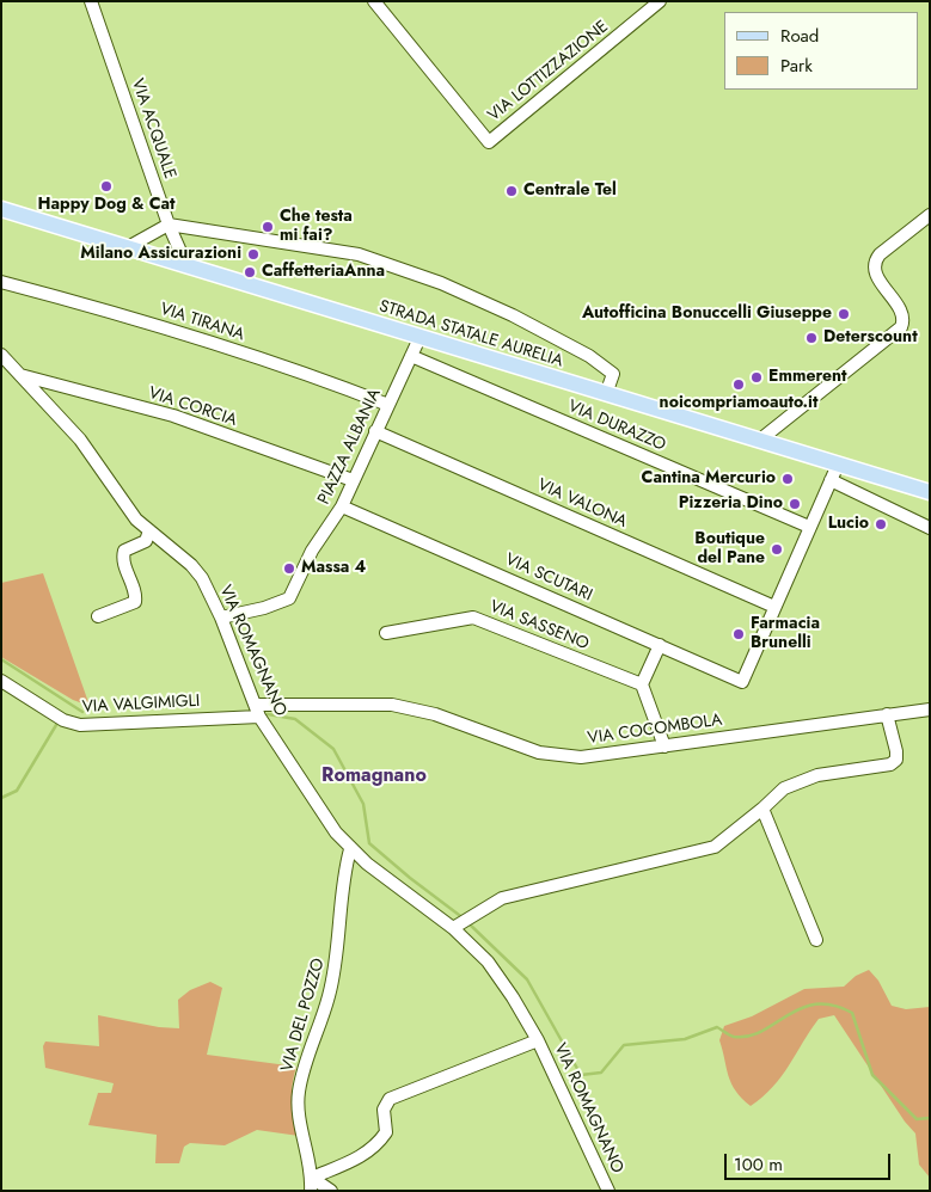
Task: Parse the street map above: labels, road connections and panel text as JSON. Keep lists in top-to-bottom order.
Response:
{
  "streets": {
    "main road": ["STRADA STATALE AURELIA"],
    "street": [
      "VIA LOTTIZZAZIONE",
      "VIA ACQUALE",
      "VIA TIRANA",
      "VIA CORCIA",
      "VIA DURAZZO",
      "PIAZZA ALBANIA",
      "VIA VALONA",
      "VIA SCUTARI",
      "VIA SASSENO",
      "VIA ROMAGNANO",
      "VIA VALGIMIGLI",
      "VIA COCOMBOLA",
      "VIA DEL POZZO"
    ]
  },
  "crossings": [
    ["VIA ACQUALE", "STRADA STATALE AURELIA"],
    ["VIA TIRANA", "PIAZZA ALBANIA"],
    ["STRADA STATALE AURELIA", "PIAZZA ALBANIA"],
    ["VIA CORCIA", "PIAZZA ALBANIA"],
    ["VIA CORCIA", "VIA ROMAGNANO"],
    ["VIA DURAZZO", "PIAZZA ALBANIA"],
    ["PIAZZA ALBANIA", "VIA VALONA"],
    ["PIAZZA ALBANIA", "VIA SCUTARI"],
    ["PIAZZA ALBANIA", "VIA ROMAGNANO"],
    ["VIA VALONA", "VIA SCUTARI"],
    ["VIA ROMAGNANO", "VIA VALGIMIGLI"],
    ["VIA ROMAGNANO", "VIA COCOMBOLA"],
    ["VIA ROMAGNANO", "VIA DEL POZZO"],
    ["VIA VALGIMIGLI", "VIA COCOMBOLA"]
  ],
  "districts": ["Romagnano"],
  "places": [
    "Happy Dog & Cat",
    "Centrale Tel",
    "Che testa mi fai?",
    "Milano Assicurazioni",
    "CaffetteriaAnna",
    "Autofficina Bonuccelli Giuseppe",
    "Deterscount",
    "Emmerent",
    "noicompriamoauto.it",
    "Cantina Mercurio",
    "Pizzeria Dino",
    "Lucio",
    "Boutique del Pane",
    "Massa 4",
    "Farmacia Brunelli"
  ],
  "legend": ["Road", "Park"],
  "scale_bar": "100 m"
}
